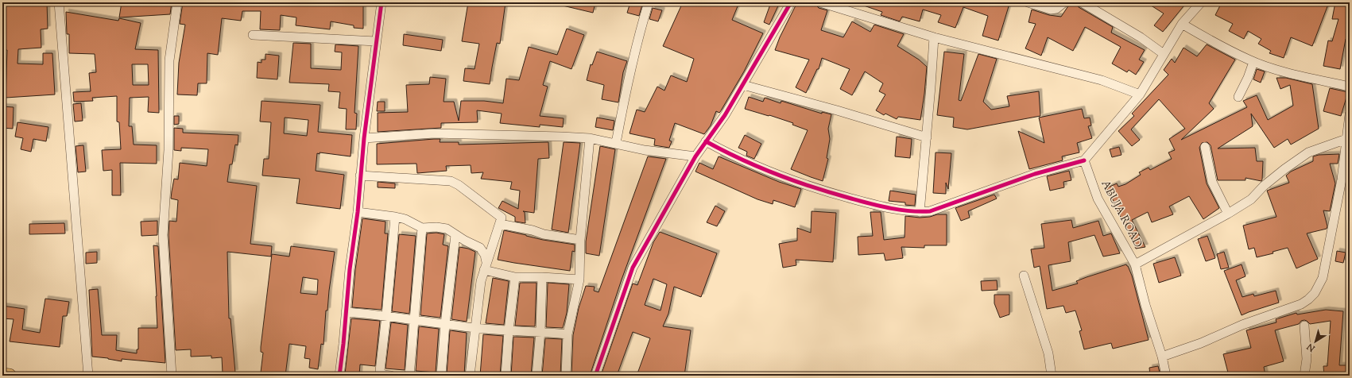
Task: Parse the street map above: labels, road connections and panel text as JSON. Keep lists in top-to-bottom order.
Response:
{
  "streets": {
    "street": ["ABUJA ROAD"]
  },
  "north": "bottom left"
}
